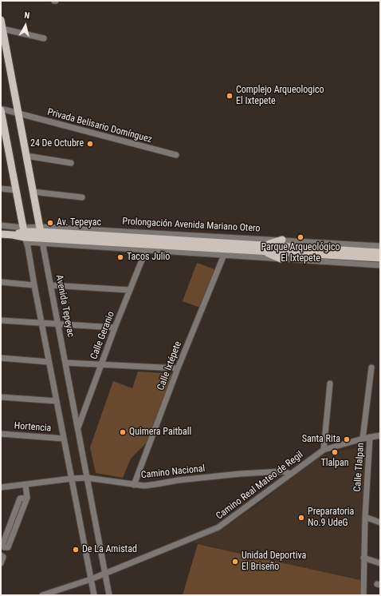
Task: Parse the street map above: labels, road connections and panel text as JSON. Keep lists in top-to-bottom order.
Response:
{
  "streets": {
    "main road": ["Prolongación Avenida Mariano Otero", "Avenida Tepeyac"],
    "street": [
      "Privada Belisario Domínguez",
      "Calle Geranio",
      "Calle Ixtépete",
      "Hortencia",
      "Calle Tlalpan",
      "Camino Nacional",
      "Camino Real Mateo de Regil"
    ]
  },
  "crossings": [
    ["Privada Belisario Domínguez", "Avenida Tepeyac"],
    ["Prolongación Avenida Mariano Otero", "Avenida Tepeyac"],
    ["Prolongación Avenida Mariano Otero", "Calle Geranio"],
    ["Prolongación Avenida Mariano Otero", "Calle Ixtépete"],
    ["Avenida Tepeyac", "Calle Geranio"],
    ["Avenida Tepeyac", "Camino Nacional"],
    ["Avenida Tepeyac", "Camino Real Mateo de Regil"],
    ["Calle Ixtépete", "Camino Nacional"],
    ["Calle Tlalpan", "Camino Real Mateo de Regil"],
    ["Camino Nacional", "Camino Real Mateo de Regil"]
  ],
  "places": [
    "Complejo Arqueologico El Ixtepete",
    "24 De Octubre",
    "Av. Tepeyac",
    "Parque Arqueológico El Ixtepete",
    "Tacos Julio",
    "Quimera Paitball",
    "Santa Rita",
    "Tlalpan",
    "Preparatoria No.9 UdeG",
    "De La Amistad",
    "Unidad Deportiva El Briseño"
  ],
  "north": "top"
}
